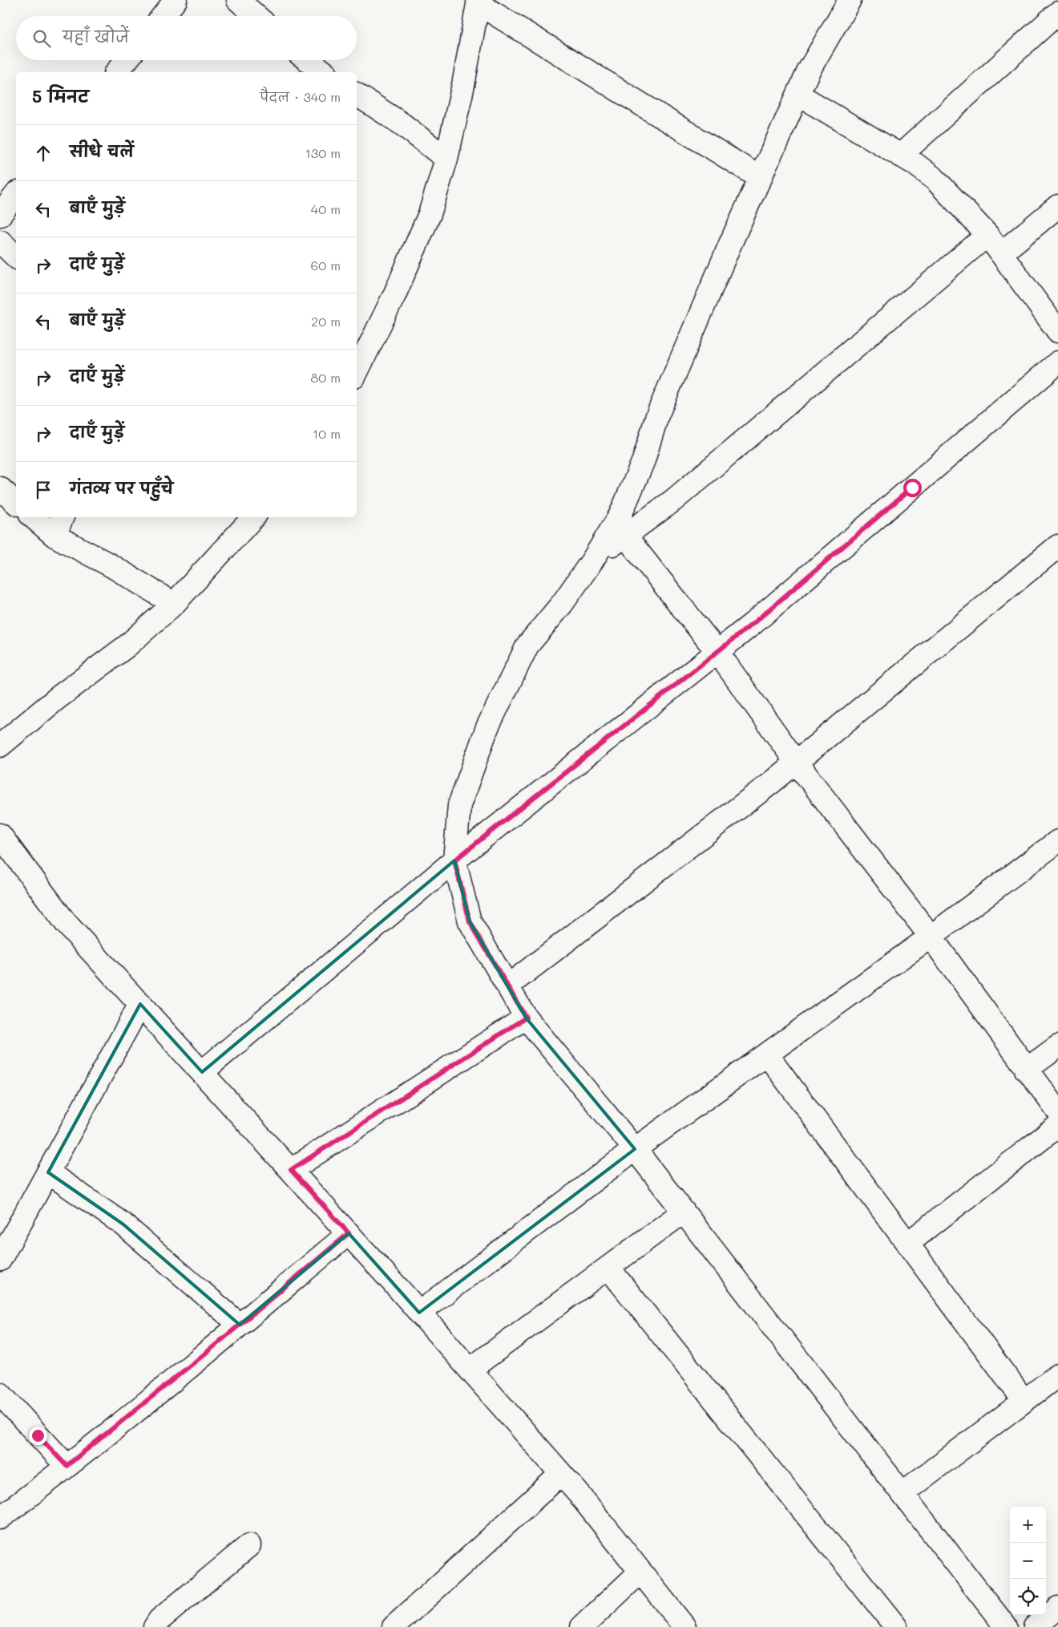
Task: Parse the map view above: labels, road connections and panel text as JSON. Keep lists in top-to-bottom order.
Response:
{
  "page": {
    "search": "यहाँ खोजें",
    "heading": ["5 मिनट", "पैदल · 340 m"],
    "list": [
      ["सीधे चलें", "130 m"],
      ["बाएँ मुड़ें", "40 m"],
      ["दाएँ मुड़ें", "60 m"],
      ["बाएँ मुड़ें", "20 m"],
      ["दाएँ मुड़ें", "80 m"],
      ["दाएँ मुड़ें", "10 m"],
      "गंतव्य पर पहुँचे"
    ],
    "map_buttons": ["+", "−"]
  }
}
